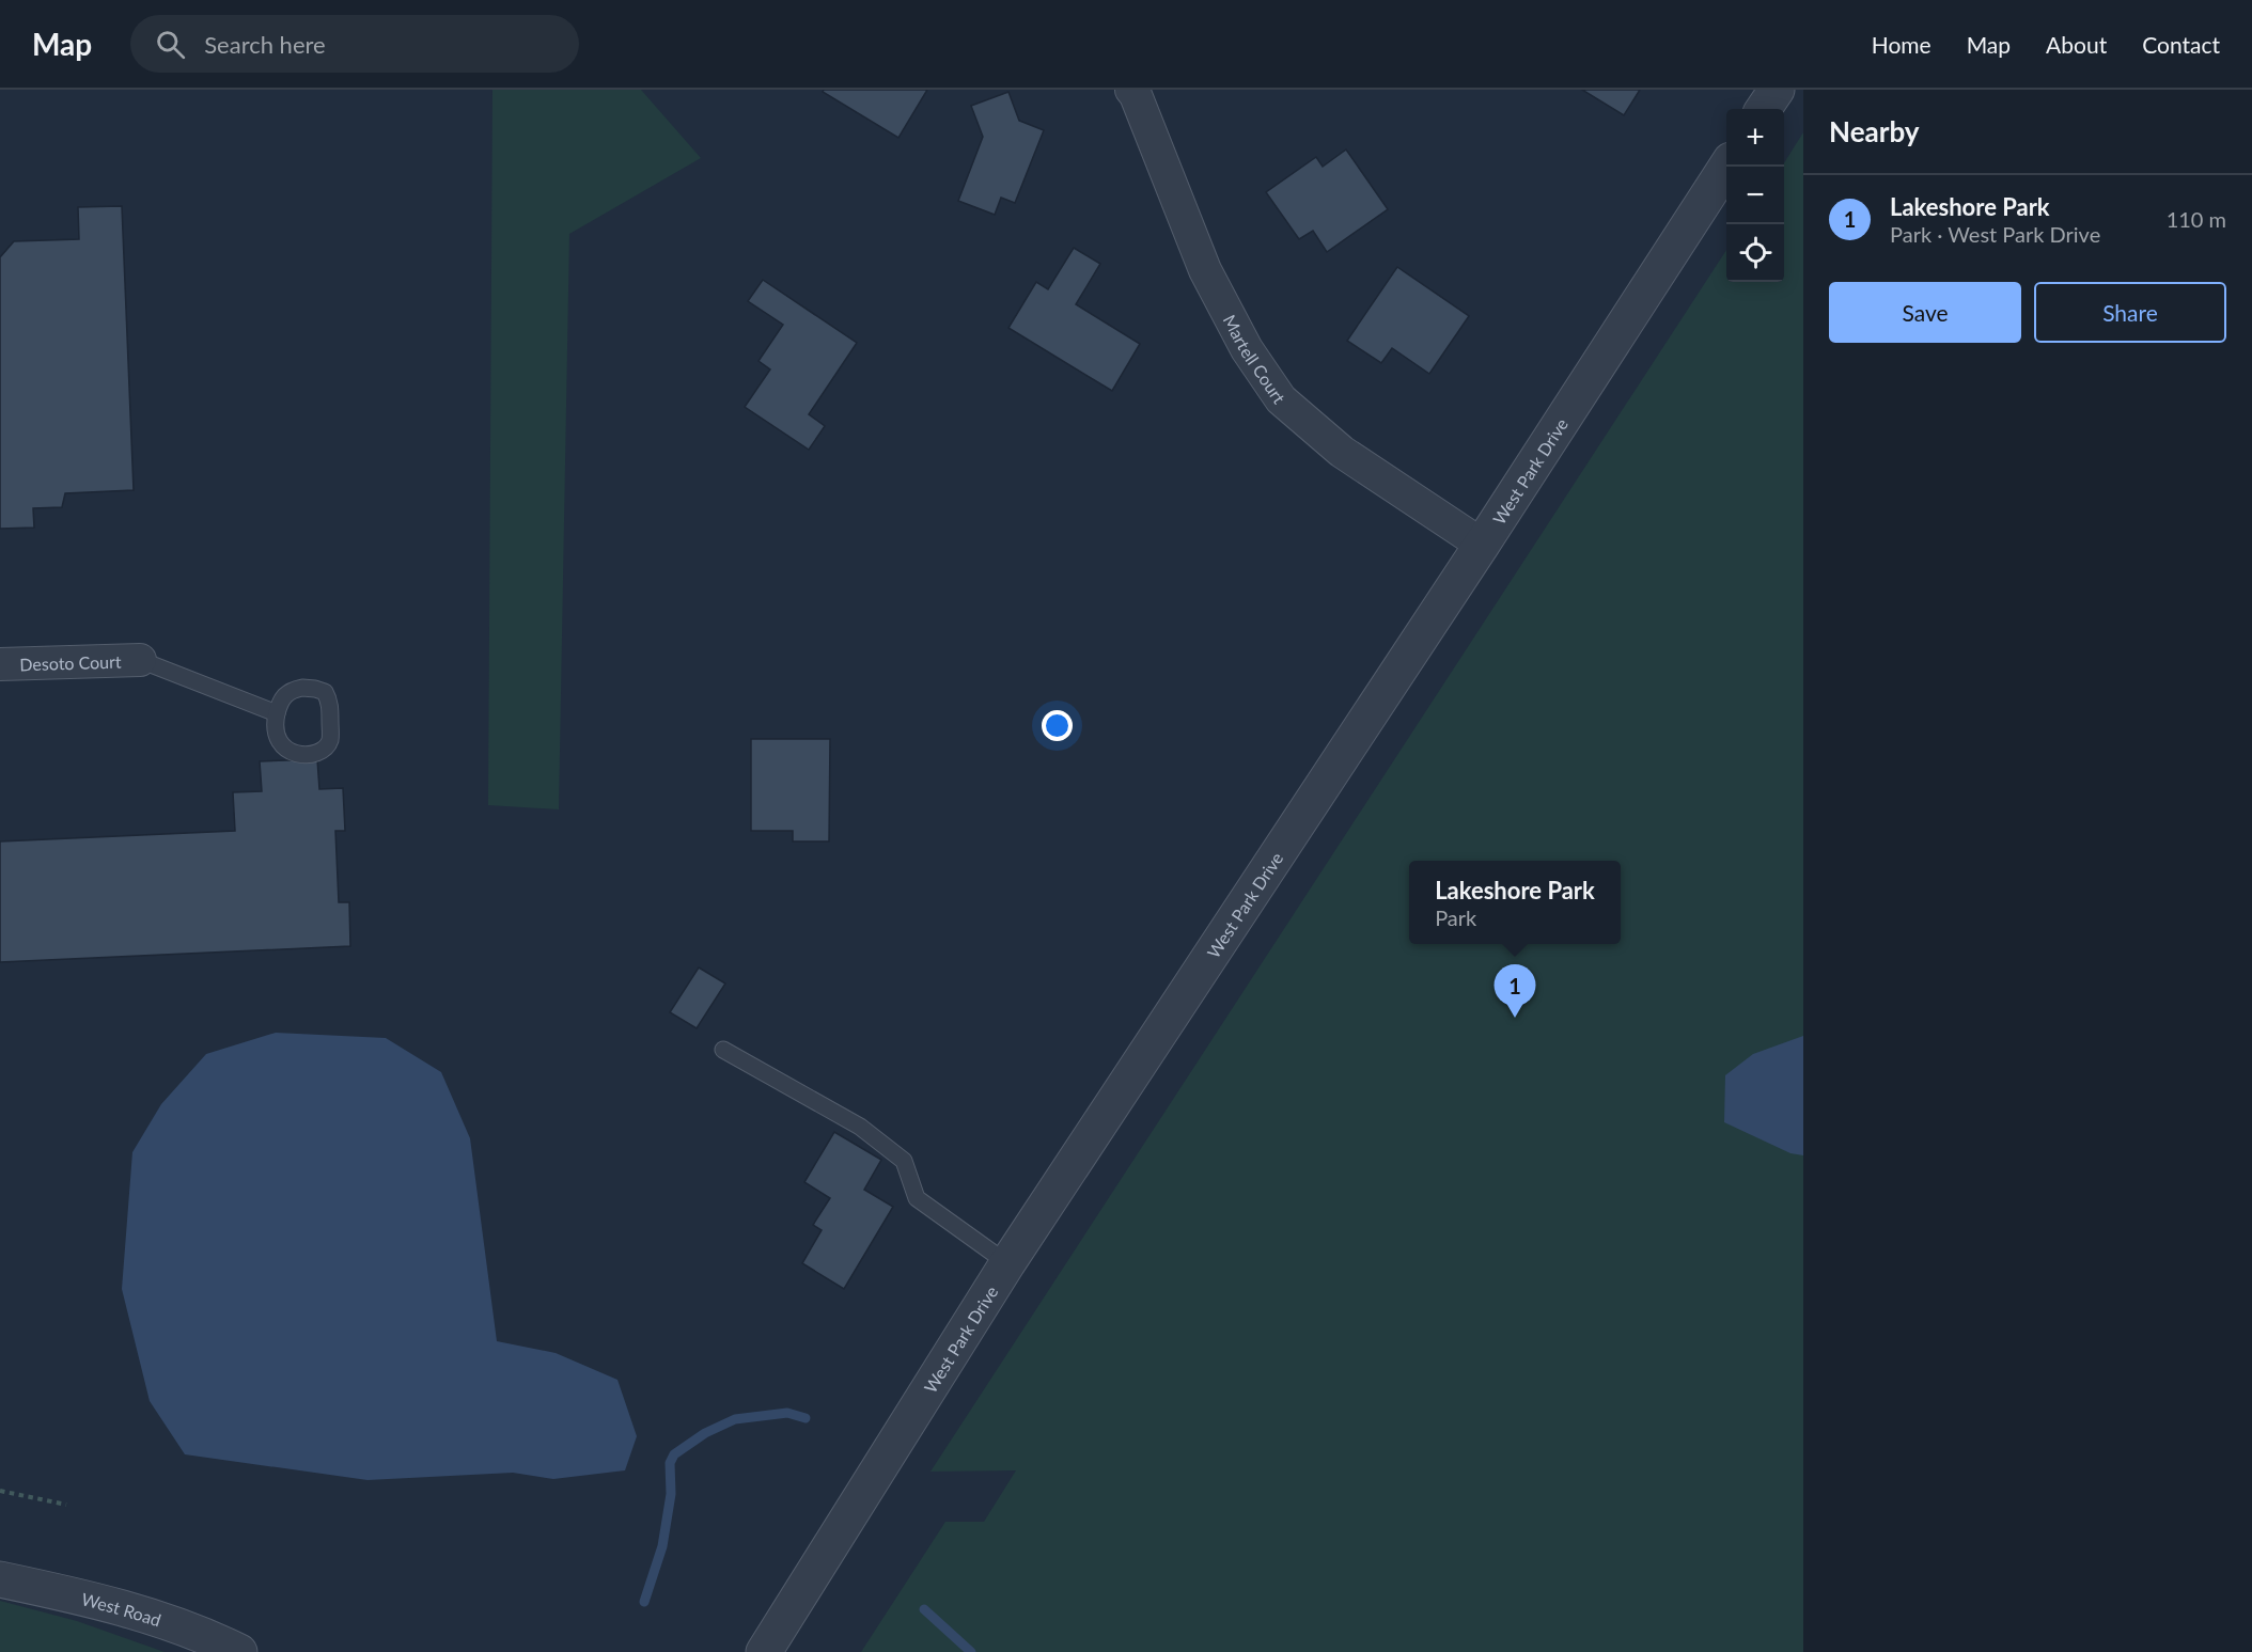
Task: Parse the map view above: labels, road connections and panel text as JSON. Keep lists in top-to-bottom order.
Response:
{
  "streets": {
    "street": [
      "Martell Court",
      "West Park Drive",
      "Desoto Court",
      "West Road"
    ]
  },
  "crossings": [
    ["Martell Court", "West Park Drive"]
  ],
  "page": {
    "header": "Map",
    "search": "Search here",
    "nav": [
      "Home",
      "Map",
      "About",
      "Contact"
    ],
    "heading": "Nearby",
    "map_buttons": ["+", "−"],
    "list": [
      {
        "mark": "1",
        "name": "Lakeshore Park",
        "note": "Park · West Park Drive",
        "value": "110 m"
      }
    ],
    "buttons": ["Save", "Share"],
    "popup": ["Lakeshore Park", "Park"],
    "pins": "1"
  }
}
